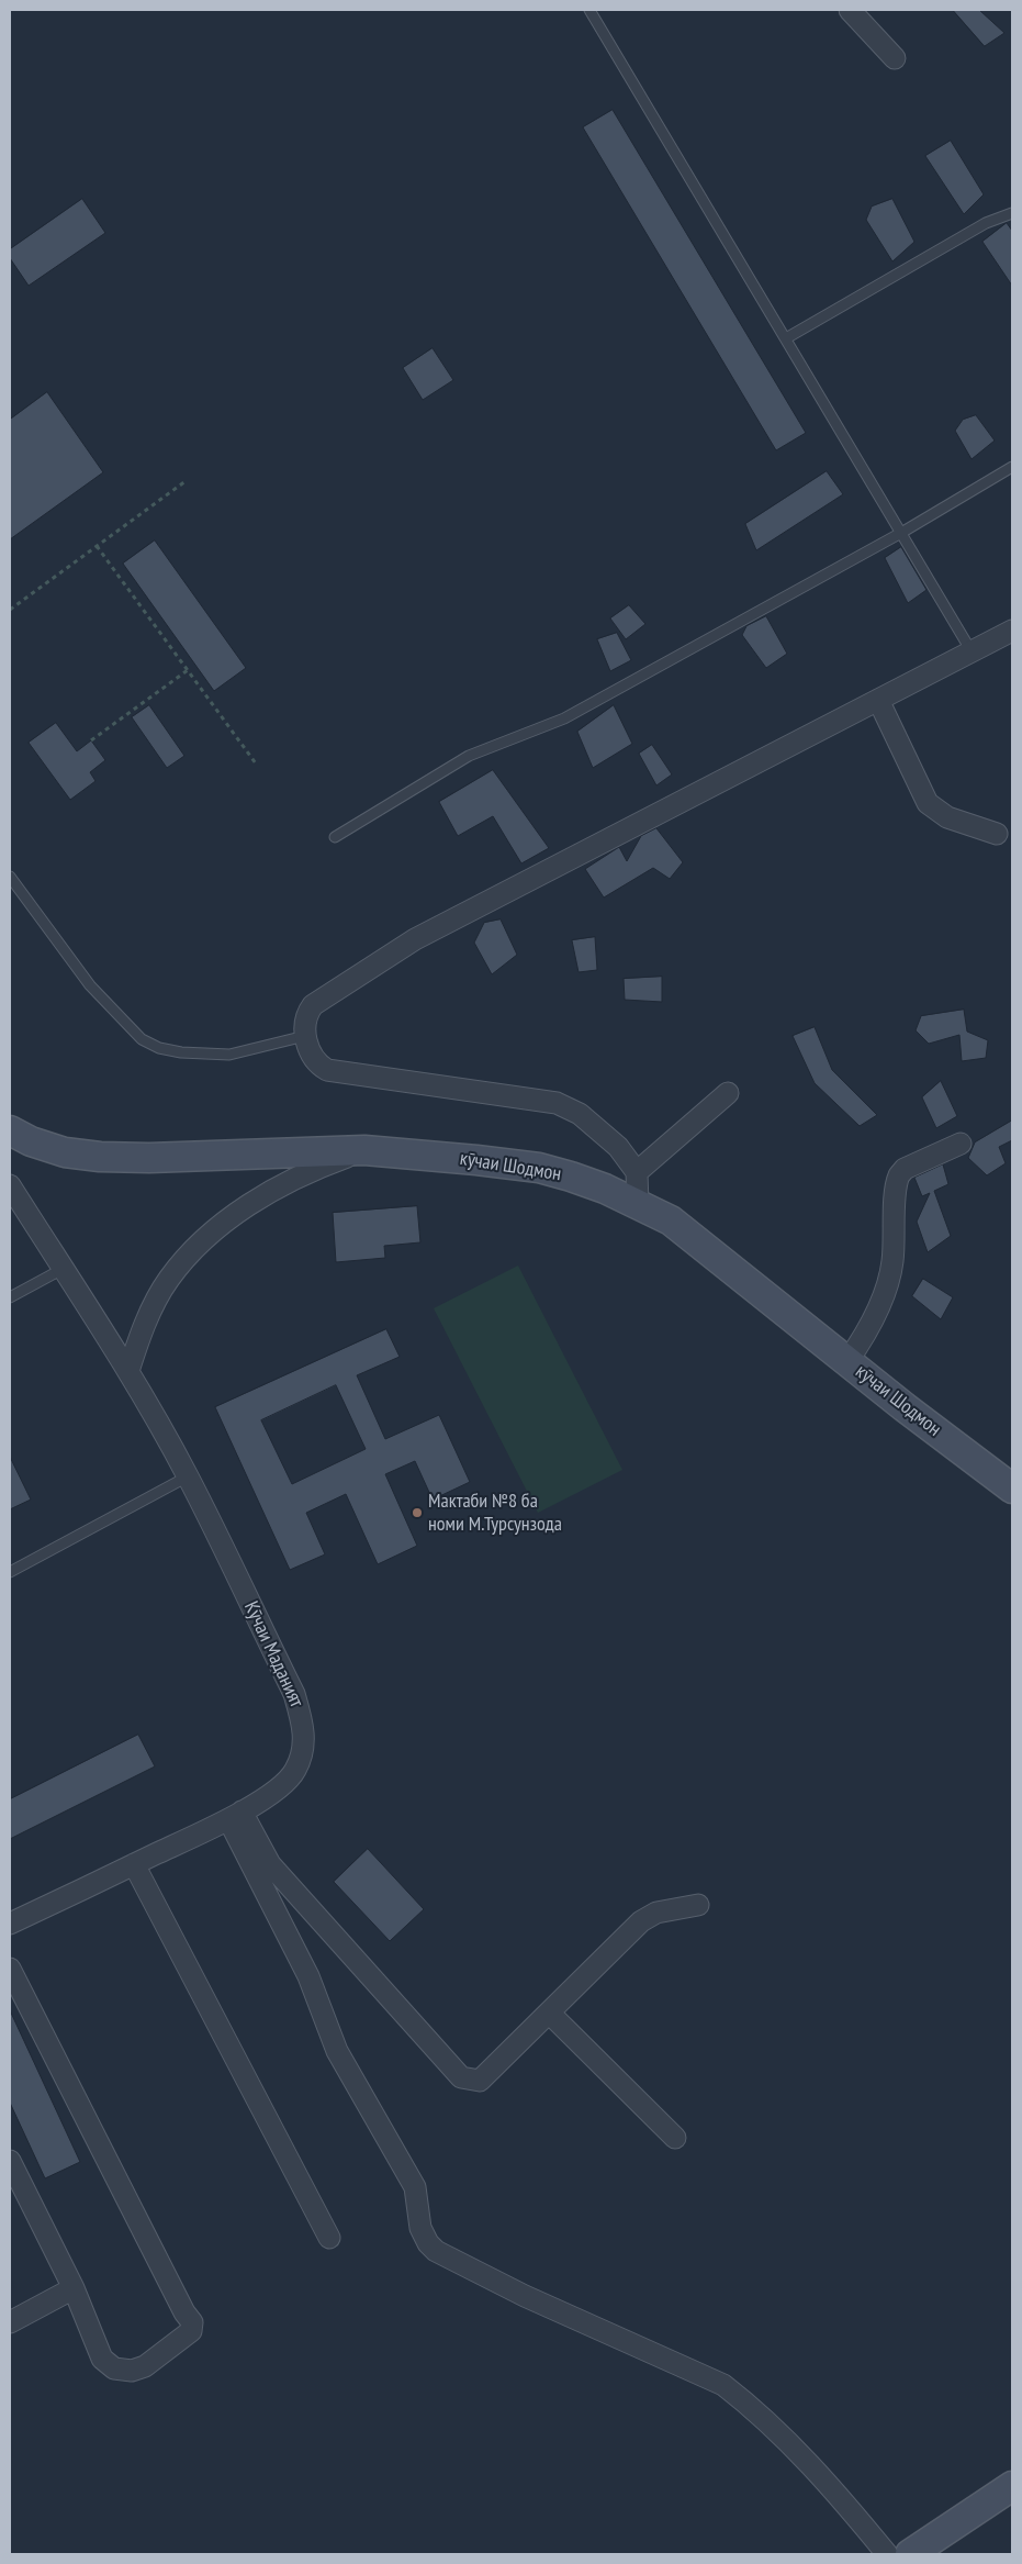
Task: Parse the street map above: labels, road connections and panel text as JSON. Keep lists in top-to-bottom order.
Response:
{
  "streets": {
    "main road": ["кӯчаи Шодмон"],
    "street": ["Кӯчаи Маданият"]
  },
  "places": ["Мактаби №8 ба номи М.Турсунзода"]
}
